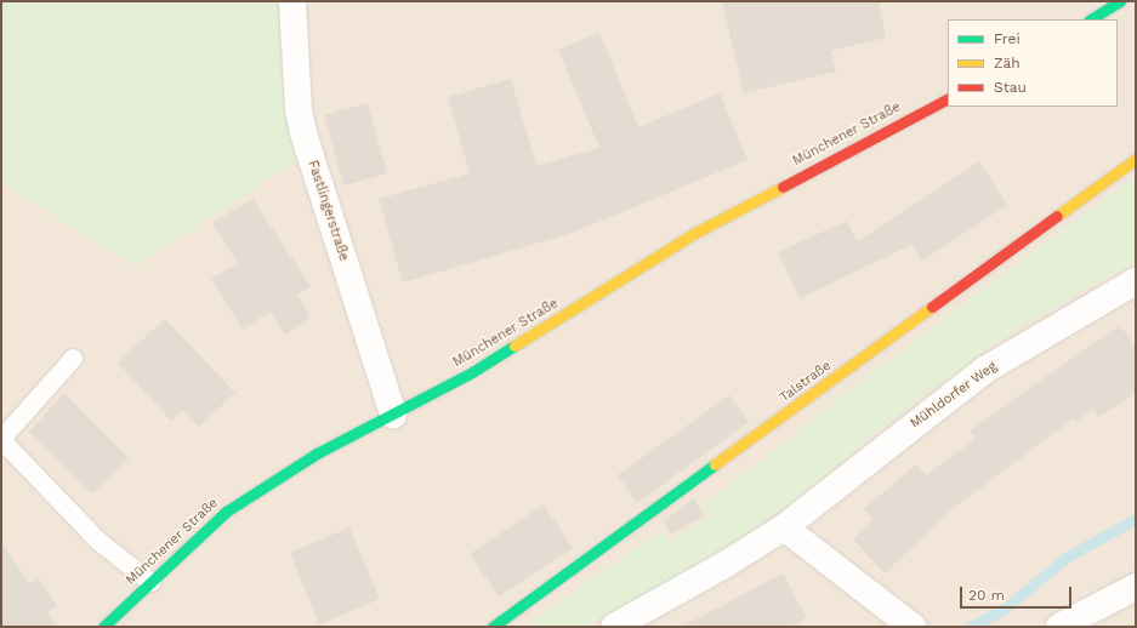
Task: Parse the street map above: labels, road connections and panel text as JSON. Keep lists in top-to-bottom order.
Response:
{
  "streets": {
    "street": [
      "Münchener Straße",
      "Fastlingerstraße",
      "Talstraße",
      "Mühldorfer Weg"
    ]
  },
  "crossings": [
    ["Münchener Straße", "Fastlingerstraße"]
  ],
  "legend": ["Frei", "Zäh", "Stau"],
  "scale_bar": "20 m"
}
